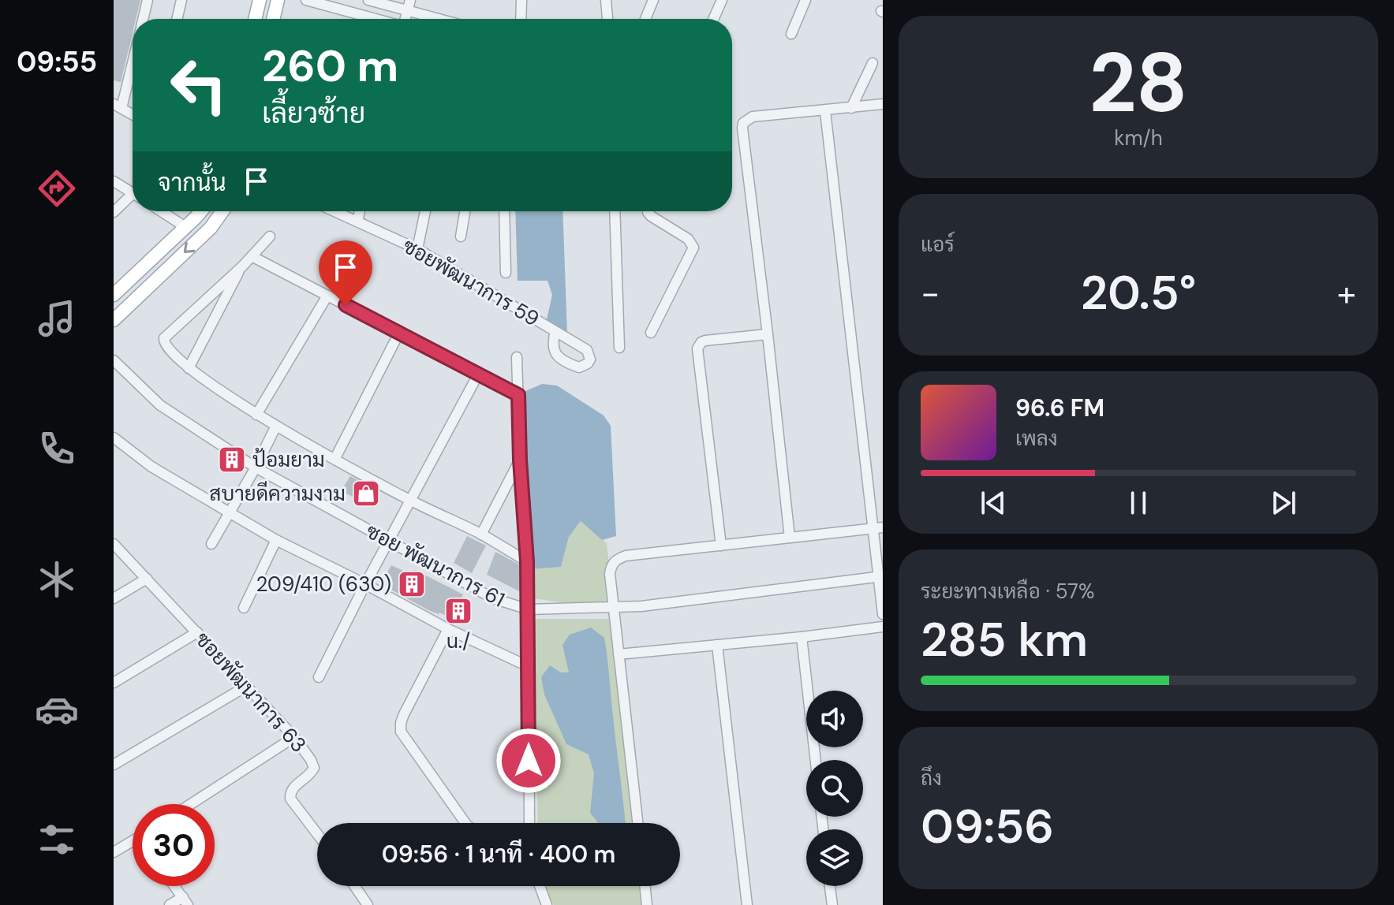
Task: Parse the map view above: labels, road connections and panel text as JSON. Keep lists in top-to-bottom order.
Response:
{
  "streets": {
    "street": ["ซอยพัฒนาการ 59", "ซอย พัฒนาการ 61", "ซอยพัฒนาการ 63"]
  },
  "places": {
    "building": ["ป้อมยาม", "209/410 (630)", "u./"],
    "shop": ["สบายดีความงาม"]
  },
  "page": {
    "tabs": "09:55",
    "tile": [
      ["28", "km/h"],
      "แอร์",
      ["ระยะทางเหลือ · 57%", "285 km"],
      ["ถึง", "09:56"]
    ],
    "turn": ["260 m", "เลี้ยวซ้าย"],
    "then": "จากนั้น",
    "heat": ["−", "20.5°", "+"],
    "song": ["96.6 FM", "เพลง"],
    "limit": "30",
    "trip": "09:56 · 1 นาที · 400 m"
  }
}
